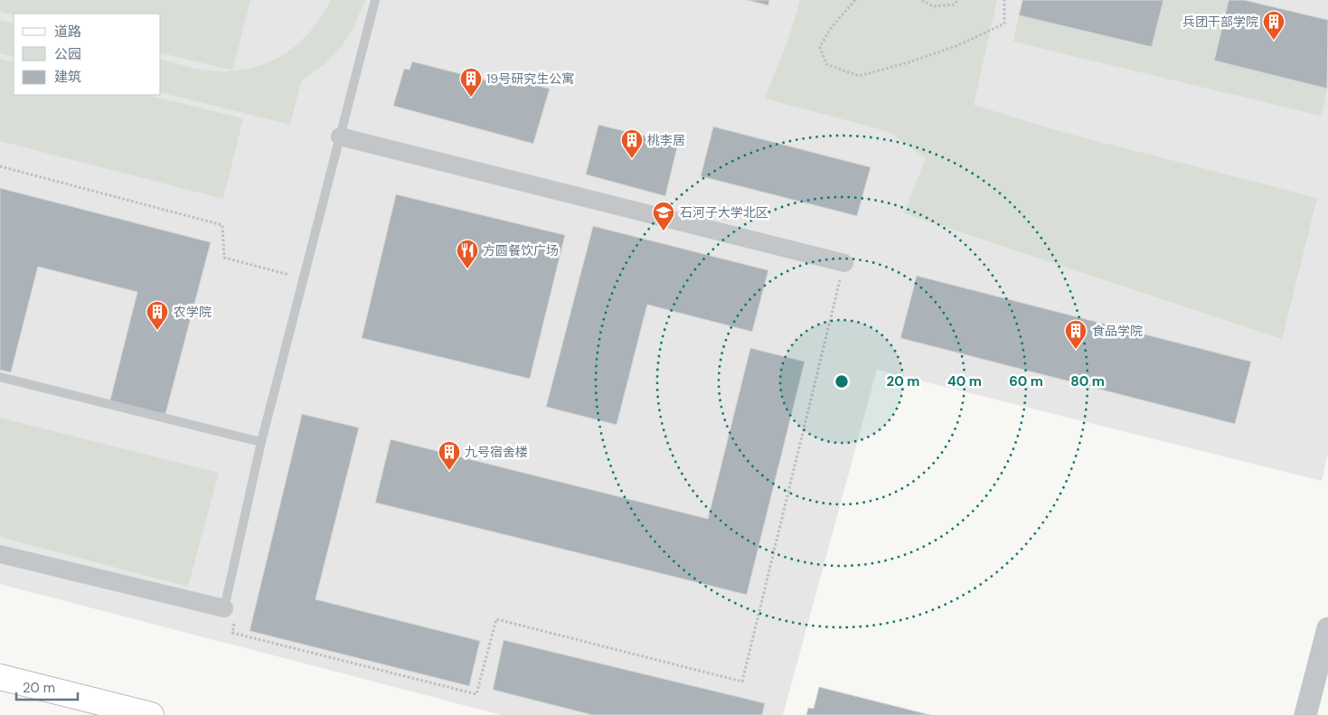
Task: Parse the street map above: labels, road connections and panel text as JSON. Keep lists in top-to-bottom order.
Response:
{
  "places": {
    "building": [
      "兵团干部学院",
      "19号研究生公寓",
      "桃李居",
      "农学院",
      "食品学院",
      "九号宿舍楼"
    ],
    "school or university": ["石河子大学北区"],
    "restaurant": ["方圆餐饮广场"]
  },
  "legend": ["道路", "公园", "建筑"],
  "scale_bar": "20 m",
  "rings": [
    "20 m",
    "40 m",
    "60 m",
    "80 m"
  ]
}
